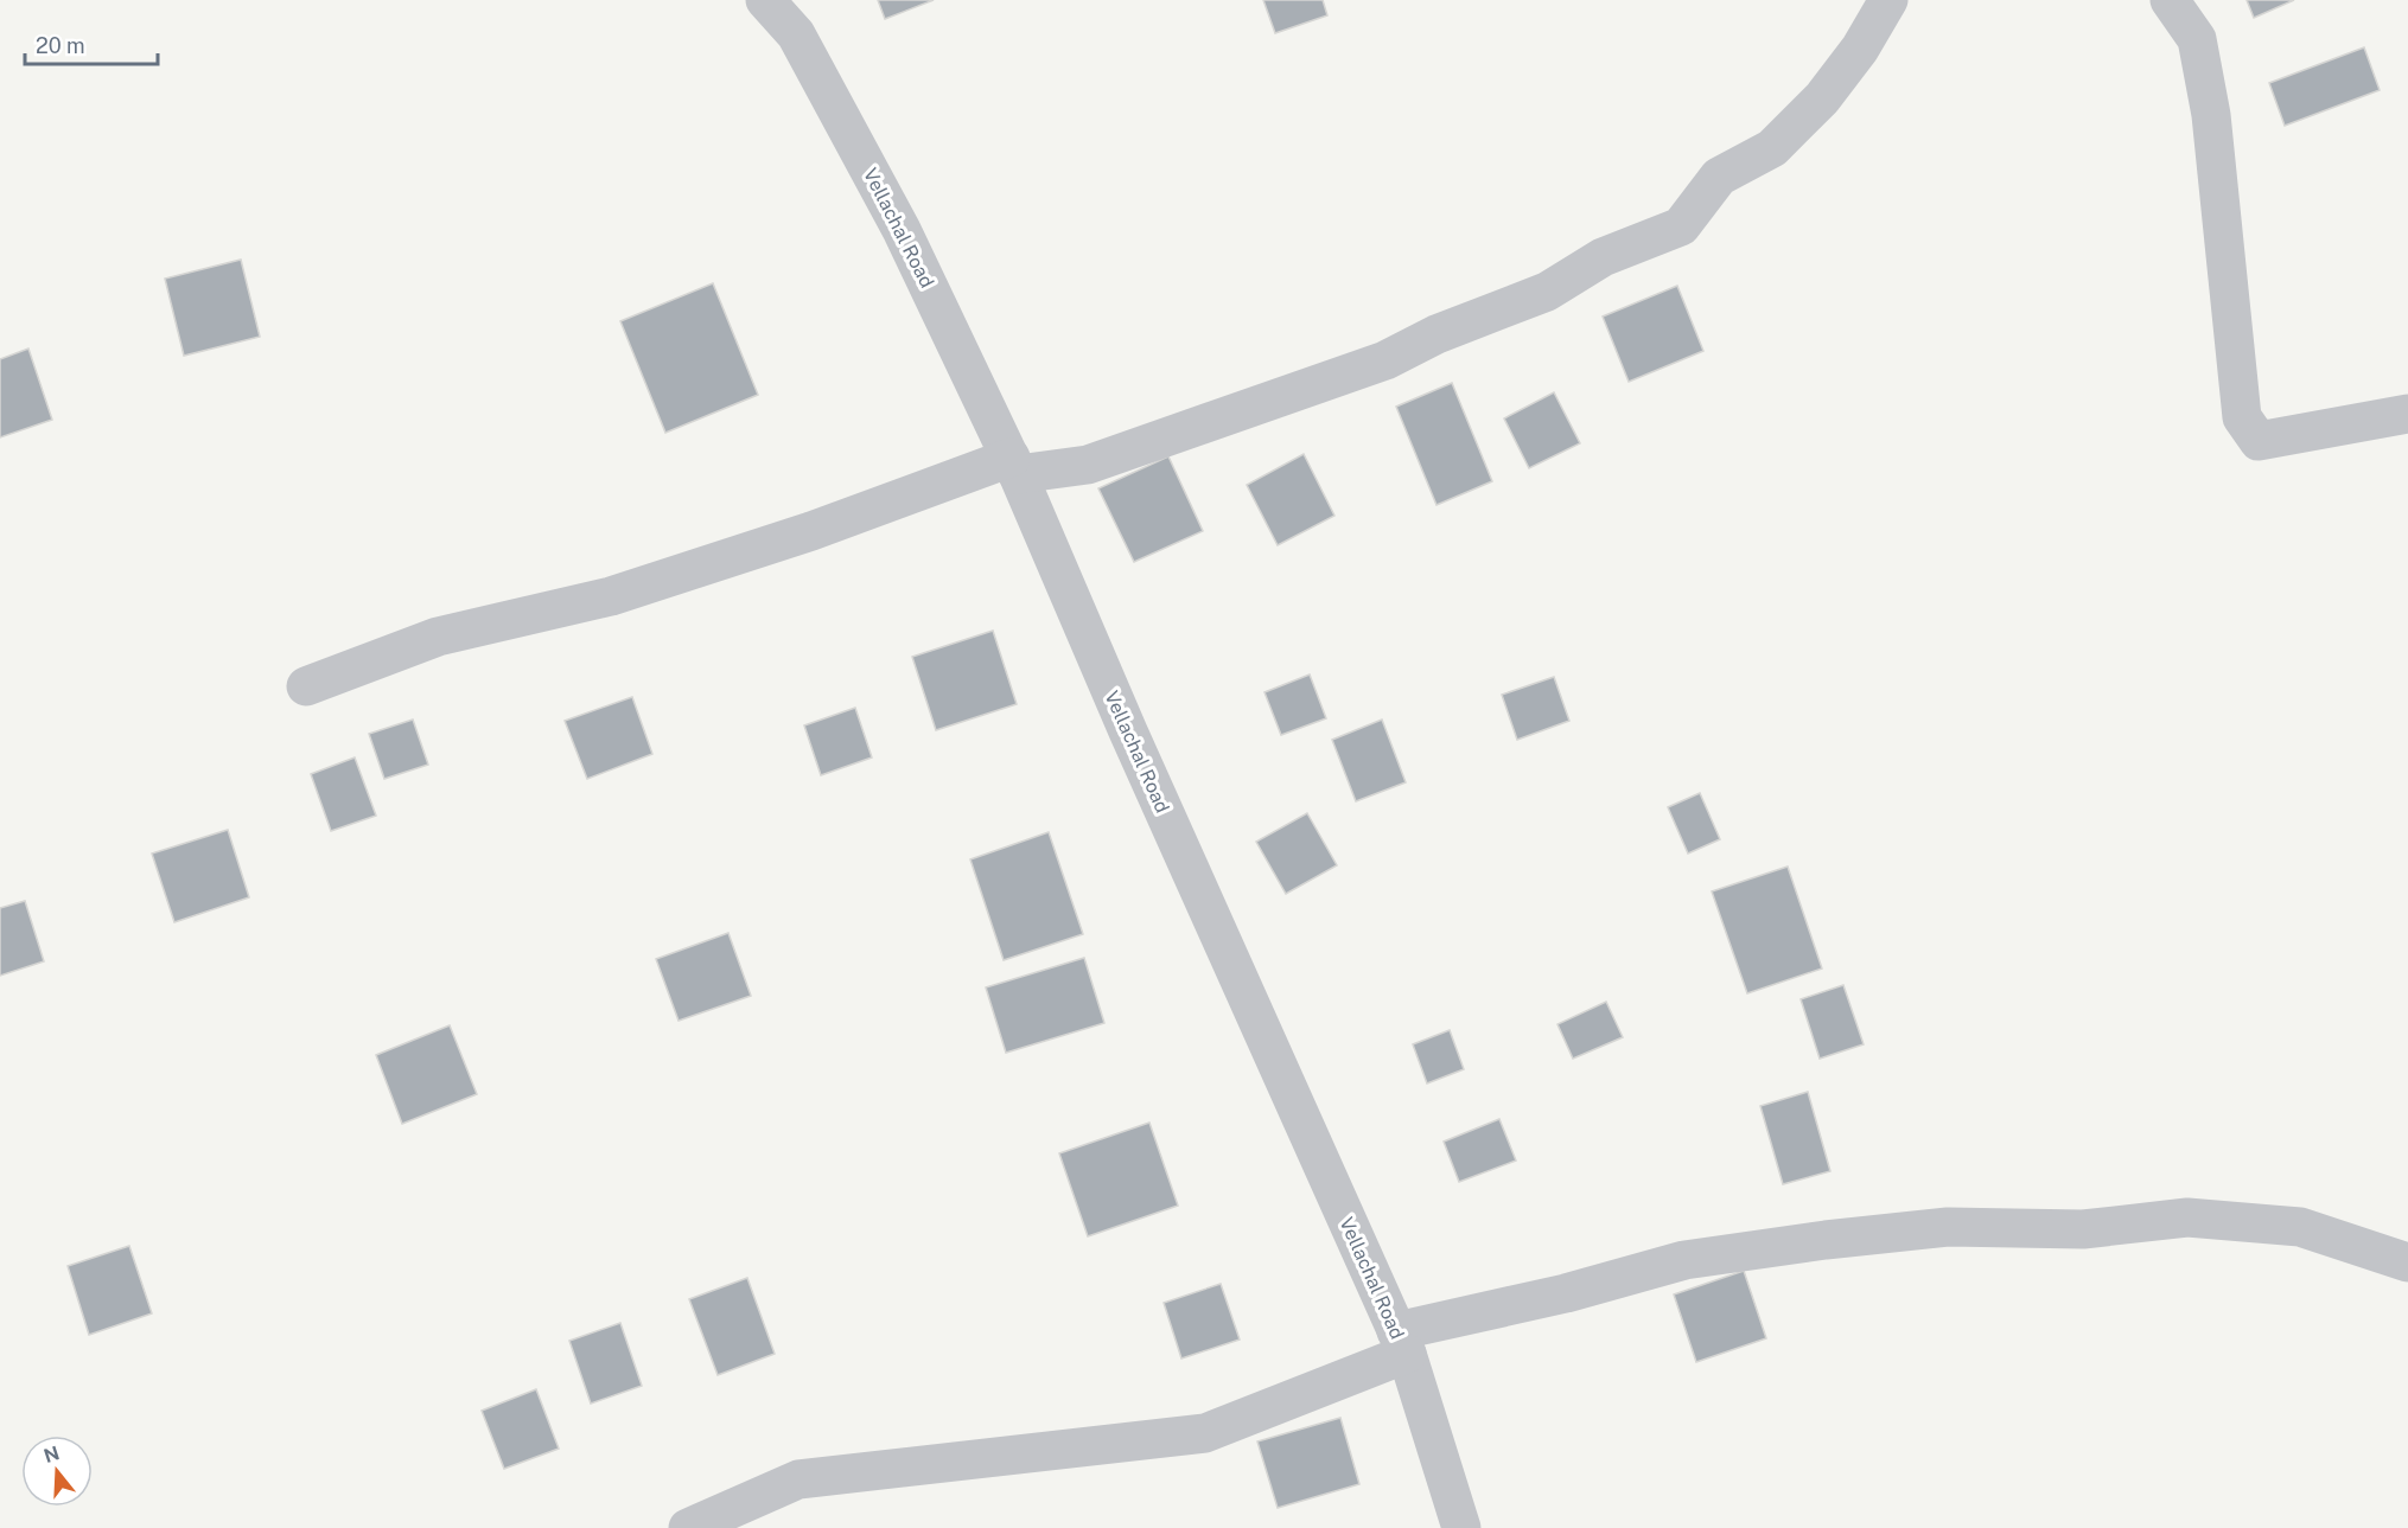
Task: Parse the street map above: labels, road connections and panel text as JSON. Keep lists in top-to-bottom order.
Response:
{
  "streets": {
    "street": ["Vellachal Road"]
  },
  "scale_bar": "20 m",
  "north": "top"
}
